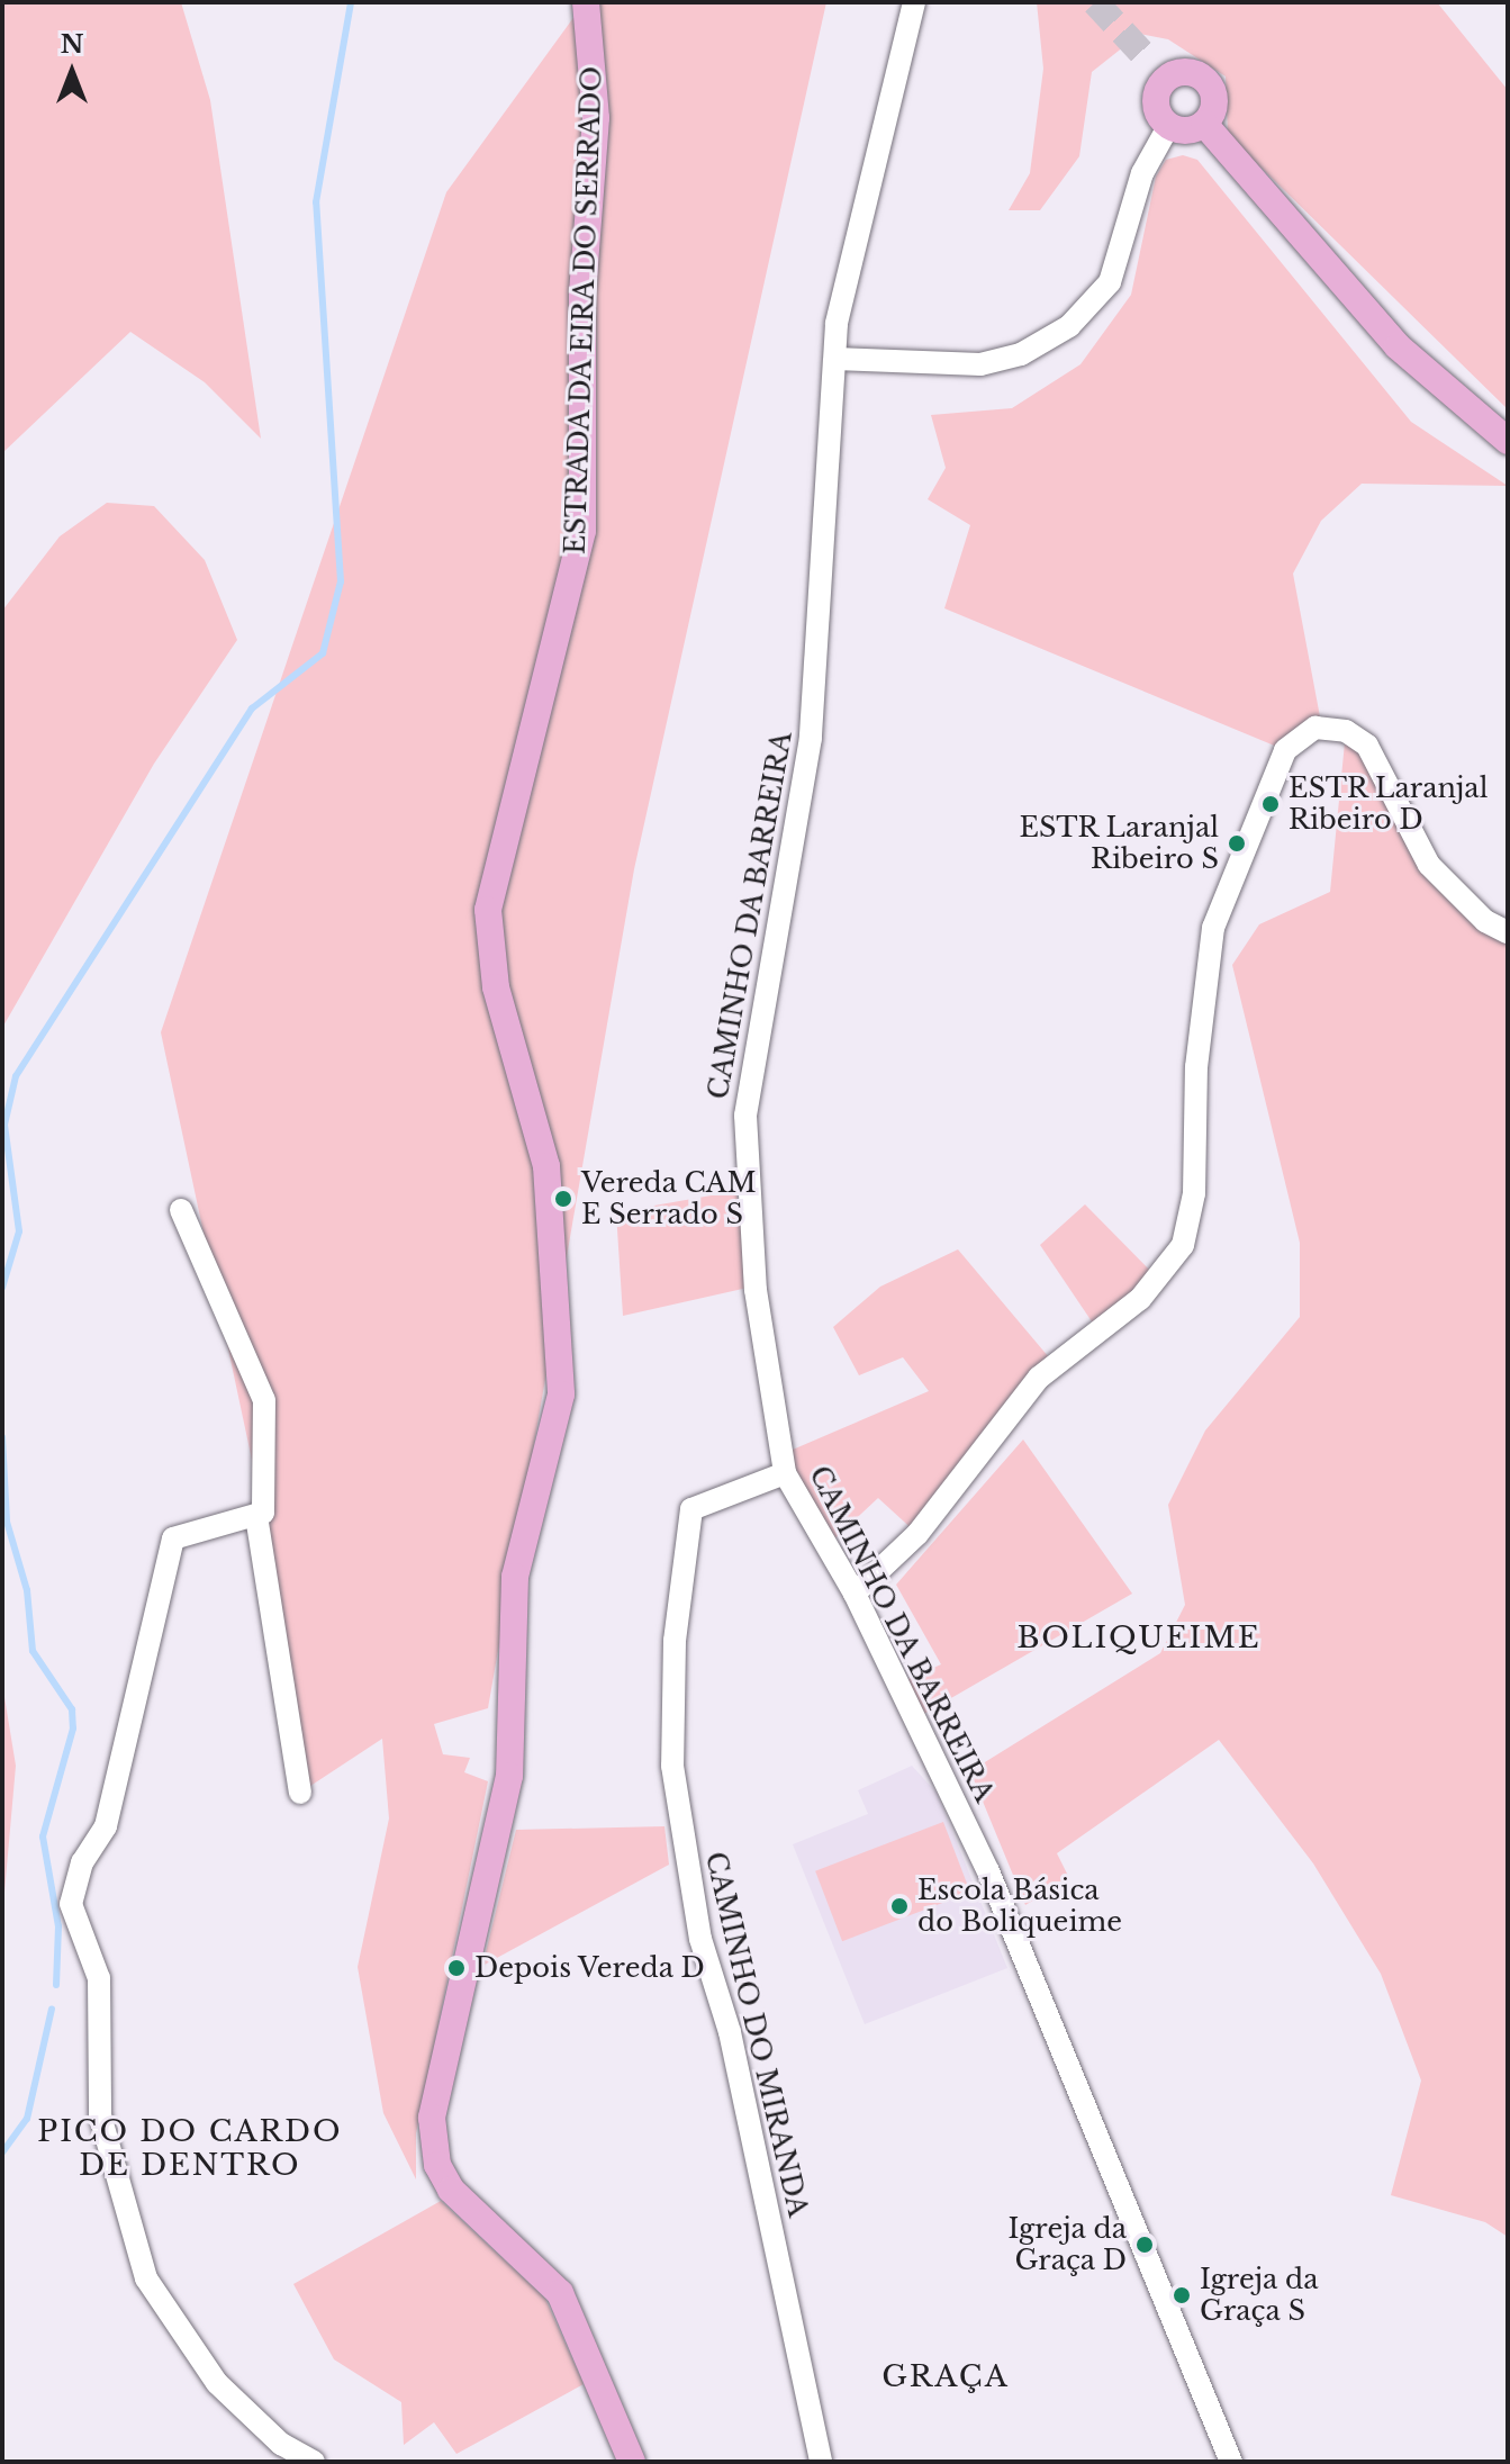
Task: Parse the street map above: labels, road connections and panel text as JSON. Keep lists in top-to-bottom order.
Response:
{
  "streets": {
    "main road": ["ESTRADA DA EIRA DO SERRADO"],
    "street": ["CAMINHO DA BARREIRA", "CAMINHO DO MIRANDA"]
  },
  "crossings": [
    ["CAMINHO DA BARREIRA", "CAMINHO DO MIRANDA"]
  ],
  "districts": ["BOLIQUEIME", "PICO DO CARDO DE DENTRO", "GRAÇA"],
  "places": [
    "ESTR Laranjal Ribeiro D",
    "ESTR Laranjal Ribeiro S",
    "Vereda CAM E Serrado S",
    "Escola Básica do Boliqueime",
    "Depois Vereda D",
    "Igreja da Graça D",
    "Igreja da Graça S"
  ],
  "north": "top"
}
